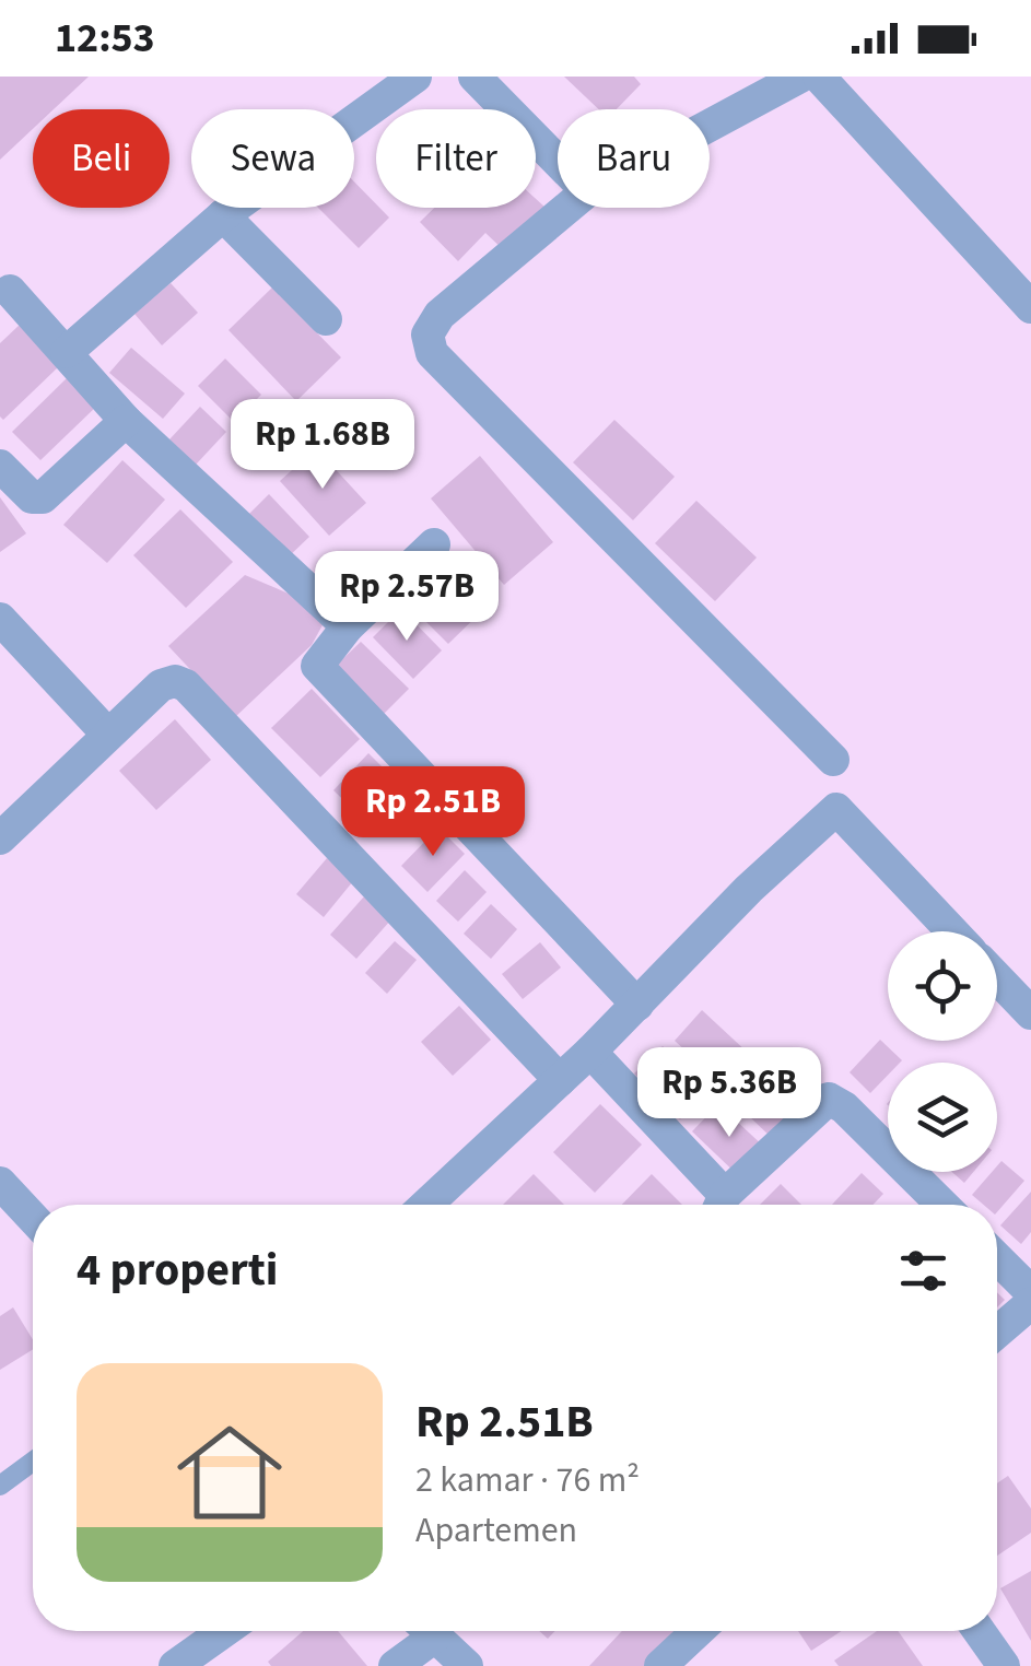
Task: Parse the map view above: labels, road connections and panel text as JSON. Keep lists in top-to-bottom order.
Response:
{
  "page": {
    "status": "12:53",
    "chip": [
      "Beli",
      "Sewa",
      "Filter",
      "Baru"
    ],
    "price": [
      "Rp 1.68B",
      "Rp 2.57B",
      "Rp 2.51B",
      "Rp 5.36B"
    ],
    "heading": "4 properti",
    "list": [
      {
        "name": "Rp 2.51B",
        "note": "2 kamar · 76 m² · Apartemen"
      }
    ]
  }
}
